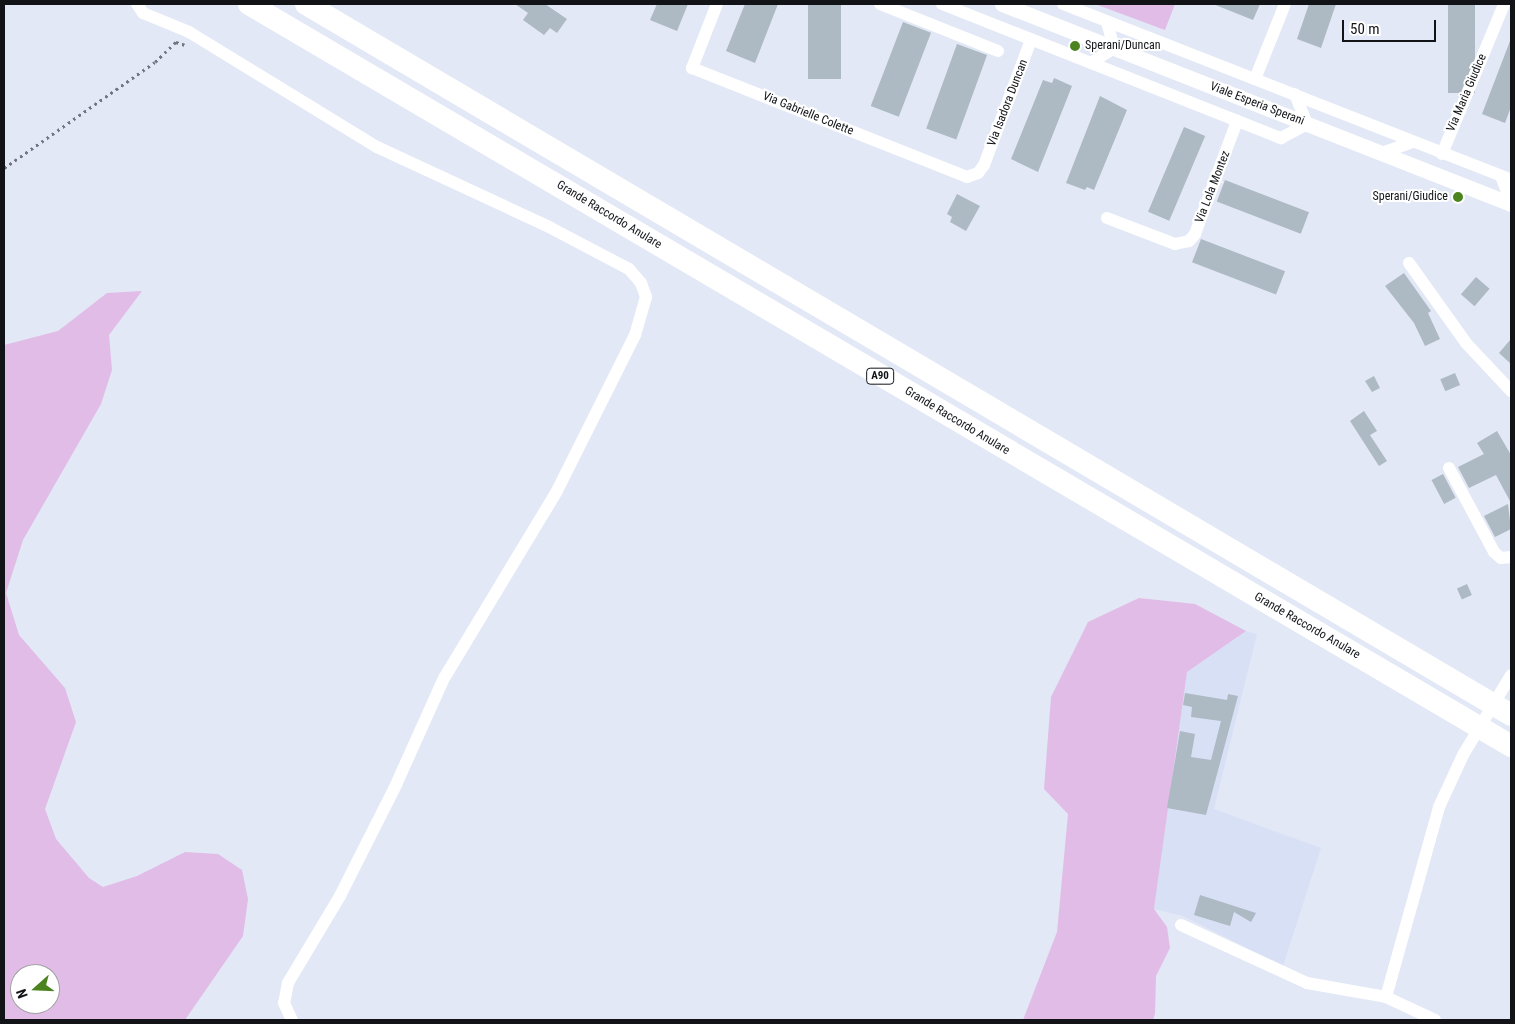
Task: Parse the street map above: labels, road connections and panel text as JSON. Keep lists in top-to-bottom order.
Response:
{
  "streets": {
    "highway": ["Grande Raccordo Anulare", "A90"],
    "street": [
      "Via Maria Giudice",
      "Via Isadora Duncan",
      "Viale Esperia Sperani",
      "Via Gabrielle Colette",
      "Via Lola Montez"
    ]
  },
  "crossings": [
    ["Via Maria Giudice", "Viale Esperia Sperani"],
    ["Via Isadora Duncan", "Viale Esperia Sperani"],
    ["Via Isadora Duncan", "Via Gabrielle Colette"],
    ["Viale Esperia Sperani", "Via Lola Montez"]
  ],
  "places": ["Sperani/Duncan", "Sperani/Giudice"],
  "scale_bar": "50 m",
  "north": "left"
}
